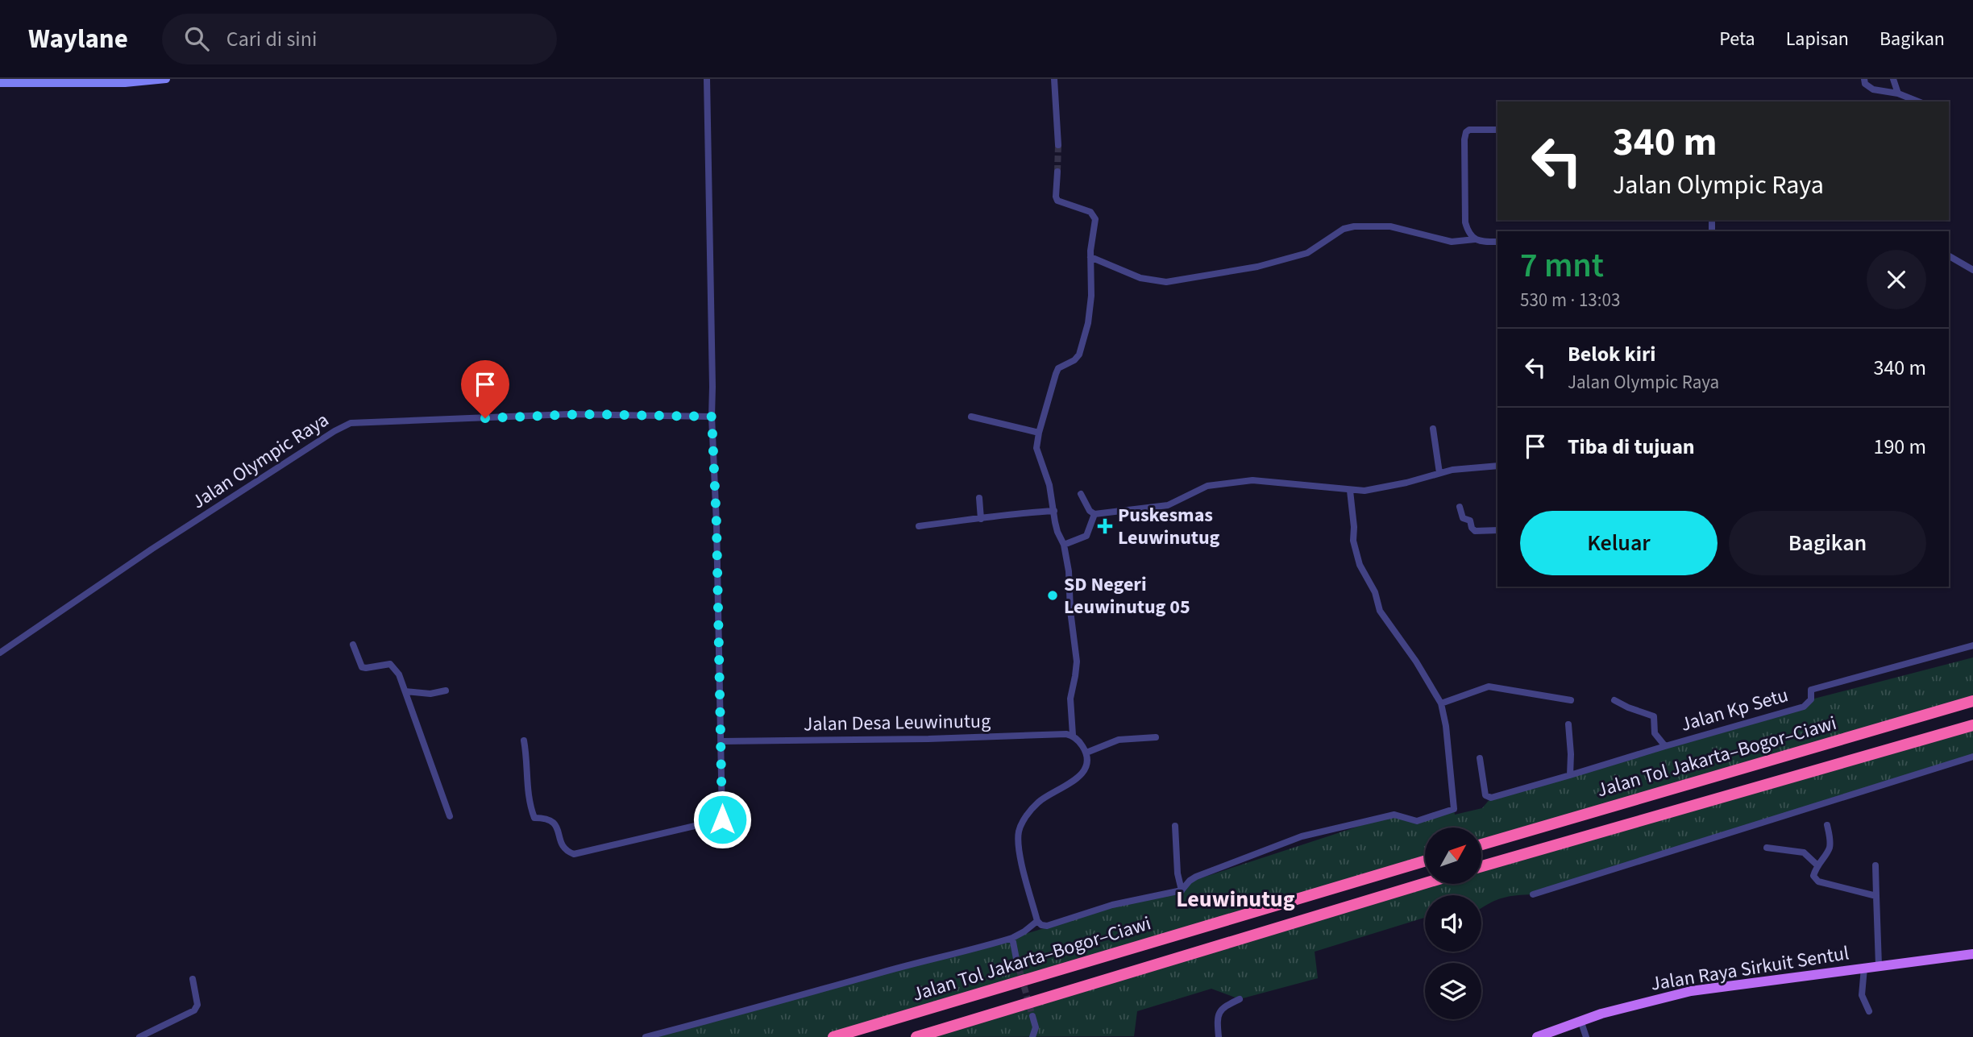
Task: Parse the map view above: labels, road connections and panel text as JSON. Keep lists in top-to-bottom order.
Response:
{
  "streets": {
    "highway": ["Jalan Tol Jakarta–Bogor–Ciawi"],
    "main road": ["Jalan Raya Sirkuit Sentul"],
    "street": ["Jalan Olympic Raya", "Jalan Kp Setu", "Jalan Desa Leuwinutug"]
  },
  "districts": ["Leuwinutug"],
  "places": {
    "health": ["Puskesmas Leuwinutug"],
    "other": ["SD Negeri Leuwinutug 05"]
  },
  "north": "top right",
  "page": {
    "header": "Waylane",
    "search": "Cari di sini",
    "nav": ["Peta", "Lapisan", "Bagikan"],
    "turn": ["340 m", "Jalan Olympic Raya"],
    "heading": ["7 mnt", "530 m · 13:03"],
    "list": [
      {
        "name": "Belok kiri",
        "note": "Jalan Olympic Raya",
        "value": "340 m"
      },
      {
        "name": "Tiba di tujuan",
        "value": "190 m"
      }
    ],
    "buttons": ["Keluar", "Bagikan"]
  }
}
